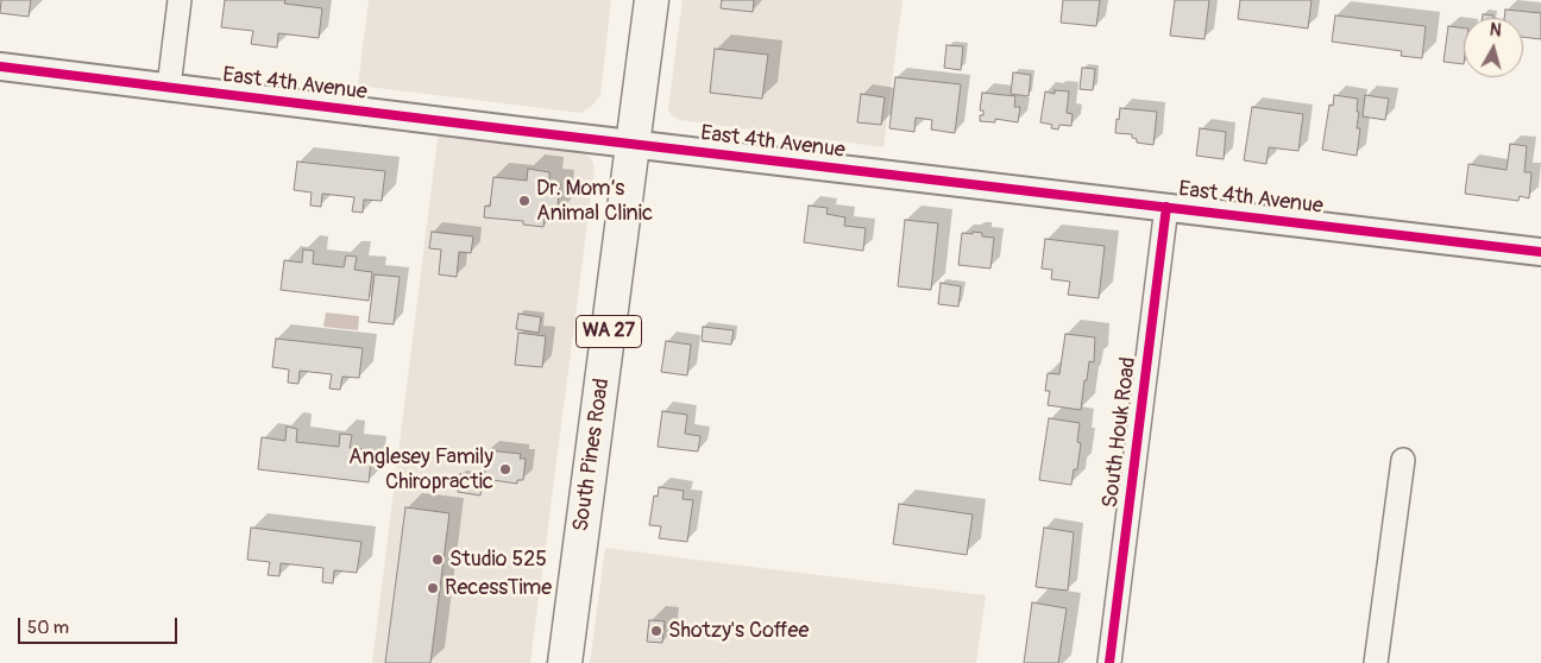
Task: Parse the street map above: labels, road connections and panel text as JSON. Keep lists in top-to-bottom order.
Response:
{
  "streets": {
    "main road": ["WA 27", "South Pines Road"],
    "street": ["East 4th Avenue", "South Houk Road"]
  },
  "crossings": [
    ["East 4th Avenue", "South Houk Road"],
    ["East 4th Avenue", "South Pines Road"]
  ],
  "places": [
    "Dr. Mom’s Animal Clinic",
    "Anglesey Family Chiropractic",
    "Studio 525",
    "RecessTime",
    "Shotzy's Coffee"
  ],
  "scale_bar": "50 m",
  "north": "top"
}
